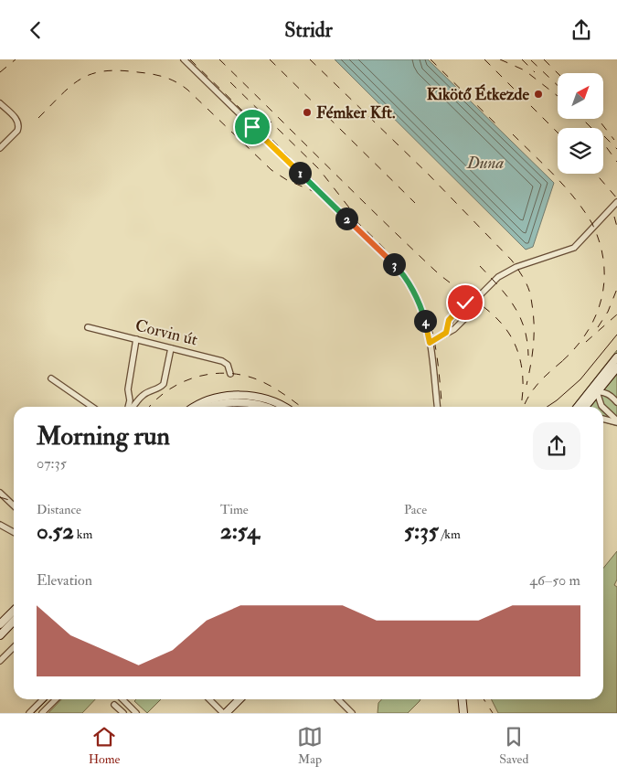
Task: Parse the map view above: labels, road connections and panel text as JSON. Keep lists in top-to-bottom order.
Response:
{
  "streets": {
    "street": ["Corvin út"]
  },
  "water": ["Duna"],
  "places": ["Kikötő Étkezde", "Fémker Kft."],
  "north": "top right",
  "page": {
    "header": "Stridr",
    "pins": [
      "1",
      "2",
      "3",
      "4"
    ],
    "heading": ["Morning run", "07:35"],
    "stats": [
      ["Distance", "0.52 km"],
      ["Time", "2:54"],
      ["Pace", "5:35 /km"]
    ],
    "chart": ["Elevation", "46–50 m"],
    "tabs": ["Home", "Map", "Saved"]
  }
}
